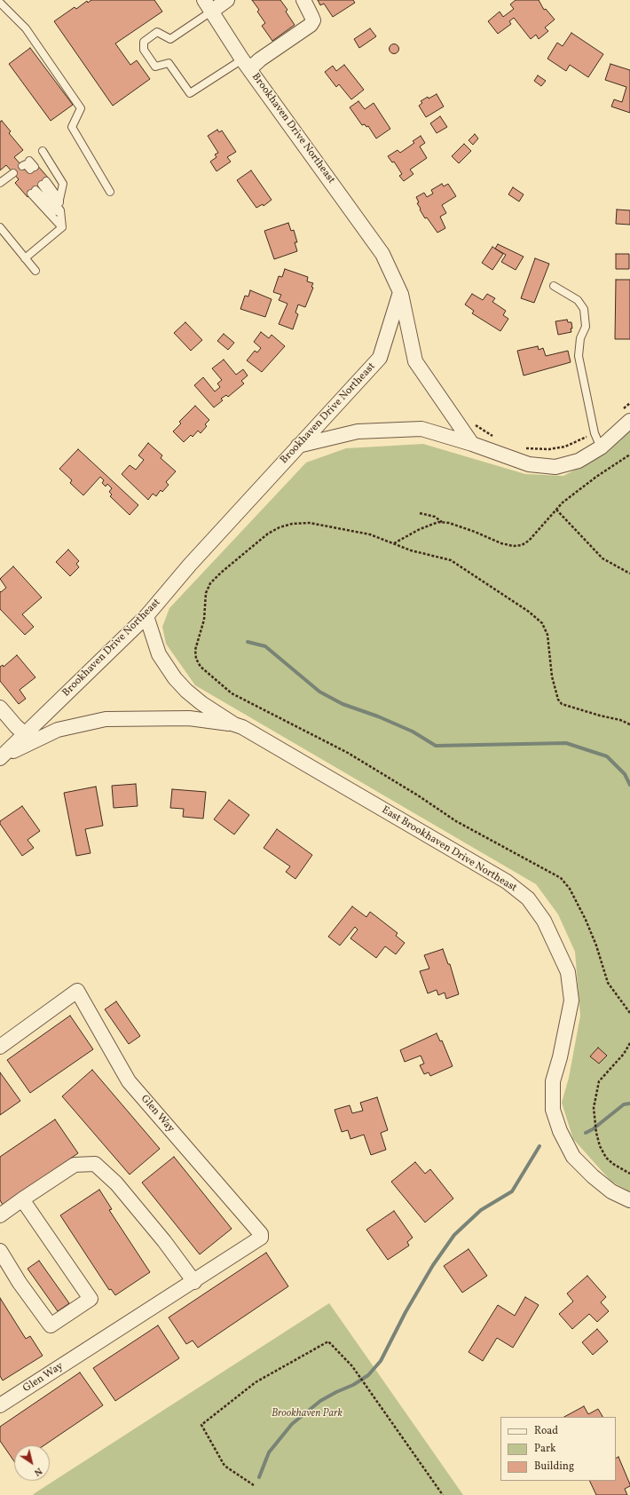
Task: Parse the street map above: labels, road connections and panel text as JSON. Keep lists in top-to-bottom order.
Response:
{
  "streets": {
    "street": ["Brookhaven Drive Northeast", "East Brookhaven Drive Northeast", "Glen Way"]
  },
  "crossings": [
    ["Brookhaven Drive Northeast", "East Brookhaven Drive Northeast"]
  ],
  "parks": ["Brookhaven Park"],
  "legend": ["Road", "Park", "Building"],
  "north": "bottom right"
}
